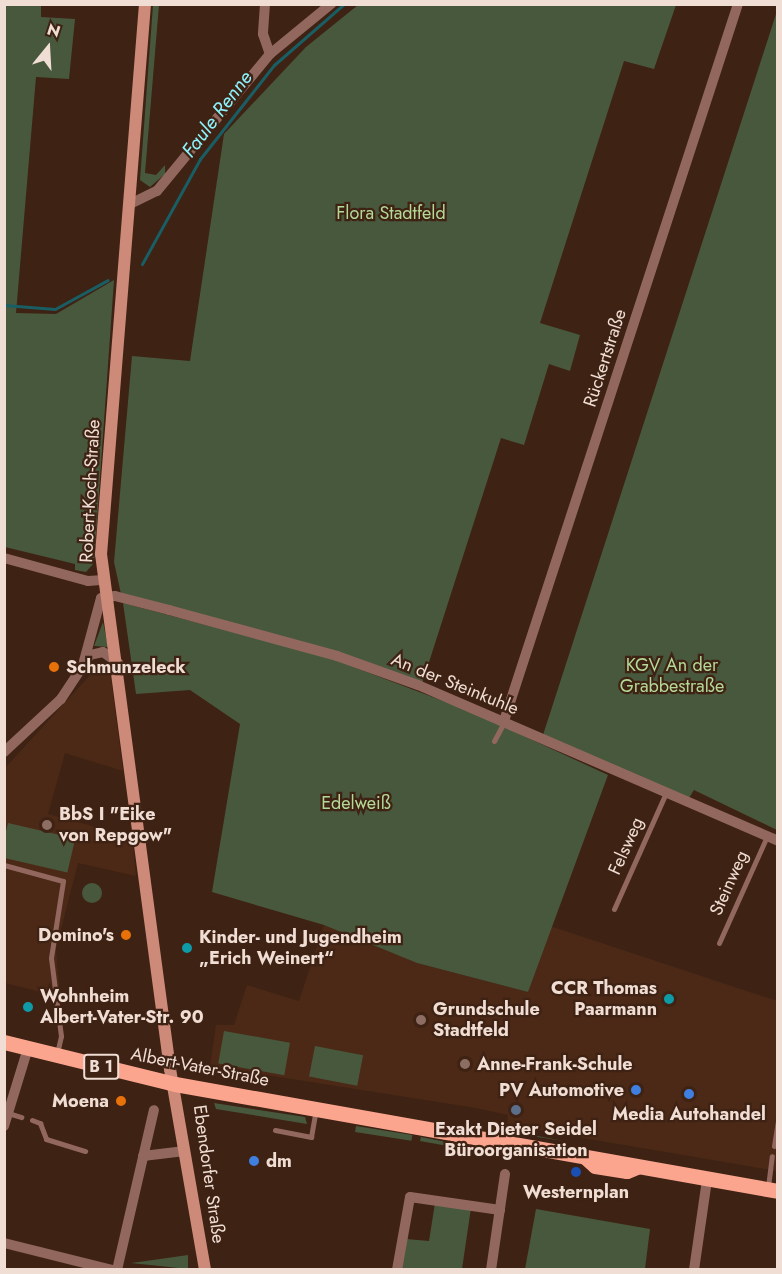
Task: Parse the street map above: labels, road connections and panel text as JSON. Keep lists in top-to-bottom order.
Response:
{
  "streets": {
    "main road": ["B 1", "Albert-Vater-Straße"],
    "street": [
      "Rückertstraße",
      "Robert-Koch-Straße",
      "An der Steinkuhle",
      "Ebendorfer Straße"
    ],
    "lane": ["Felsweg", "Steinweg"]
  },
  "crossings": [
    ["Rückertstraße", "An der Steinkuhle"],
    ["Robert-Koch-Straße", "An der Steinkuhle"],
    ["Robert-Koch-Straße", "Albert-Vater-Straße"],
    ["Robert-Koch-Straße", "Ebendorfer Straße"],
    ["An der Steinkuhle", "Felsweg"],
    ["An der Steinkuhle", "Steinweg"],
    ["Albert-Vater-Straße", "Ebendorfer Straße"]
  ],
  "water": ["Faule Renne"],
  "parks": ["Flora Stadtfeld", "KGV An der Grabbestraße", "Edelweiß"],
  "places": [
    "Schmunzeleck",
    "BbS I \"Eike von Repgow\"",
    "Domino's",
    "Kinder- und Jugendheim „Erich Weinert“",
    "CCR Thomas Paarmann",
    "Wohnheim Albert-Vater-Str. 90",
    "Grundschule Stadtfeld",
    "Anne-Frank-Schule",
    "PV Automotive",
    "Media Autohandel",
    "Moena",
    "Exakt Dieter Seidel Büroorganisation",
    "dm",
    "Westernplan"
  ],
  "north": "top"
}
